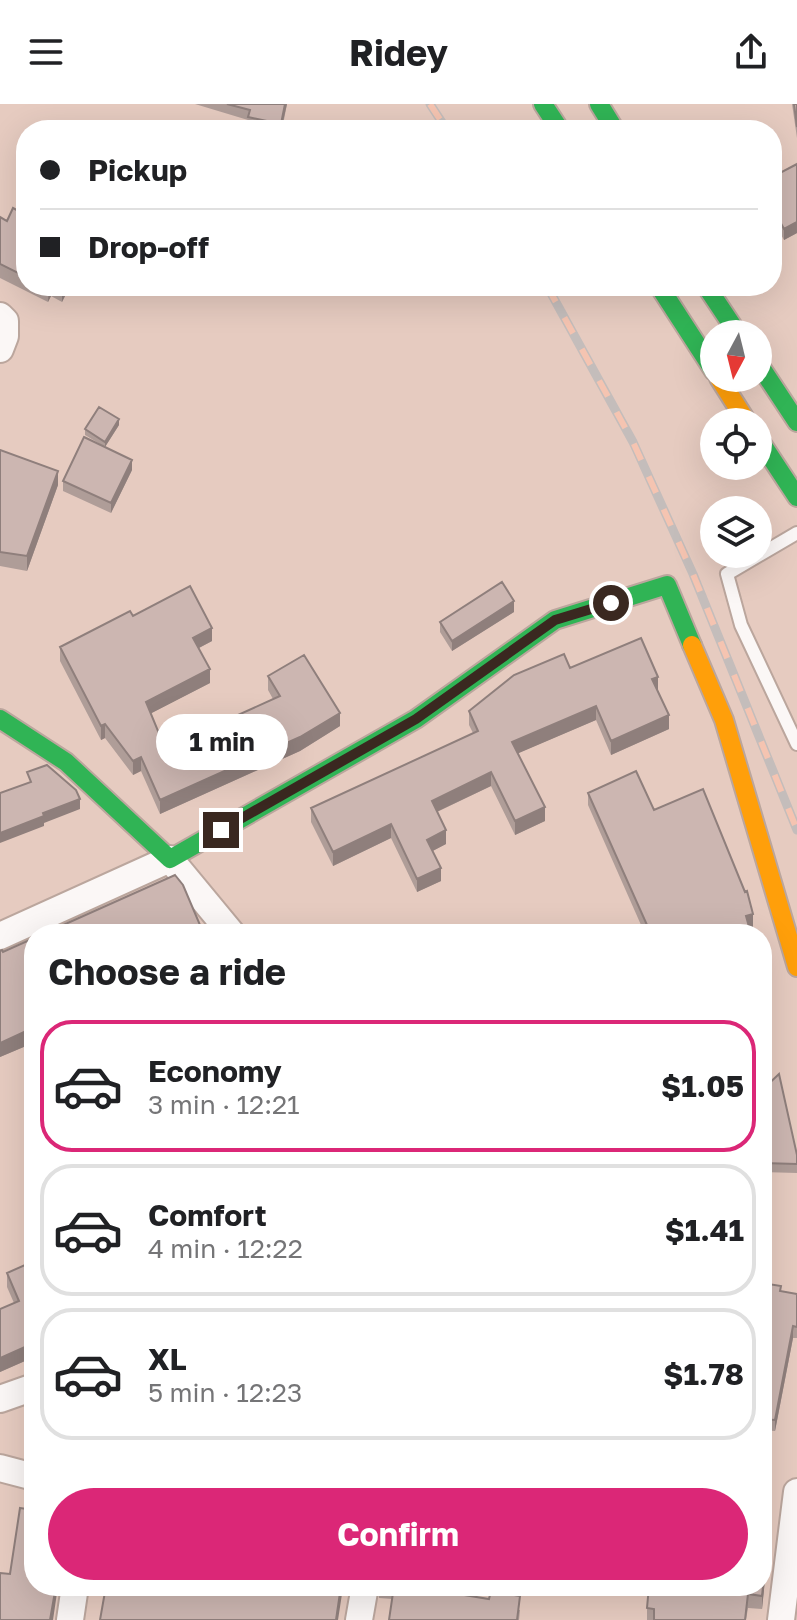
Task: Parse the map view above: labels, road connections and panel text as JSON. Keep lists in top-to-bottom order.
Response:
{
  "north": "bottom",
  "page": {
    "header": "Ridey",
    "banner": ["Pickup", "Drop-off"],
    "bubble": "1 min",
    "heading": "Choose a ride",
    "list": [
      {
        "name": "Economy",
        "note": "3 min · 12:21",
        "value": "$1.05"
      },
      {
        "name": "Comfort",
        "note": "4 min · 12:22",
        "value": "$1.41"
      },
      {
        "name": "XL",
        "note": "5 min · 12:23",
        "value": "$1.78"
      }
    ],
    "buttons": "Confirm"
  }
}
